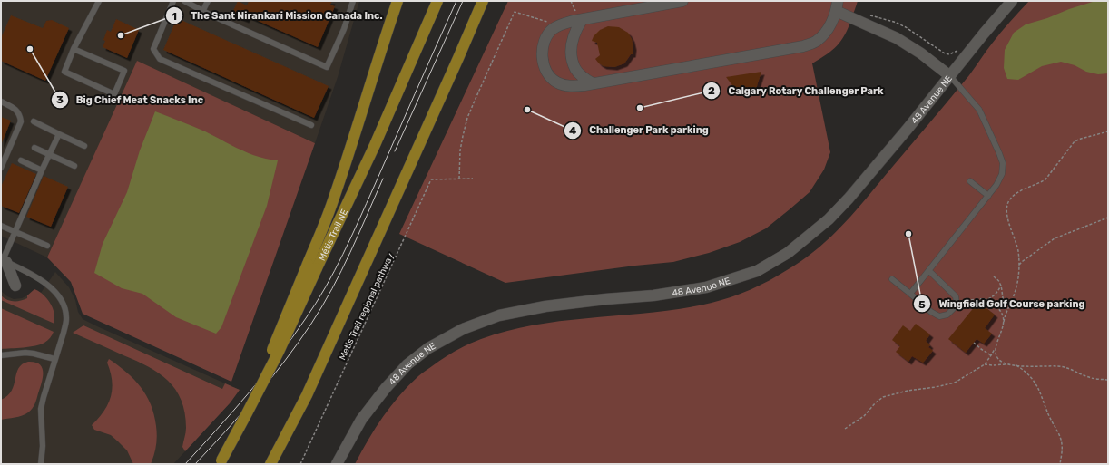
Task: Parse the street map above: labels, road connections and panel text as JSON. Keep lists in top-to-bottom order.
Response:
{
  "streets": {
    "main road": ["Métis Trail NE"],
    "street": ["48 Avenue NE"],
    "path": ["Metis Trail regional pathway"]
  },
  "places": [
    "The Sant Nirankari Mission Canada Inc.",
    "Big Chief Meat Snacks Inc",
    "Calgary Rotary Challenger Park",
    "Challenger Park parking",
    "Wingfield Golf Course parking"
  ]
}
